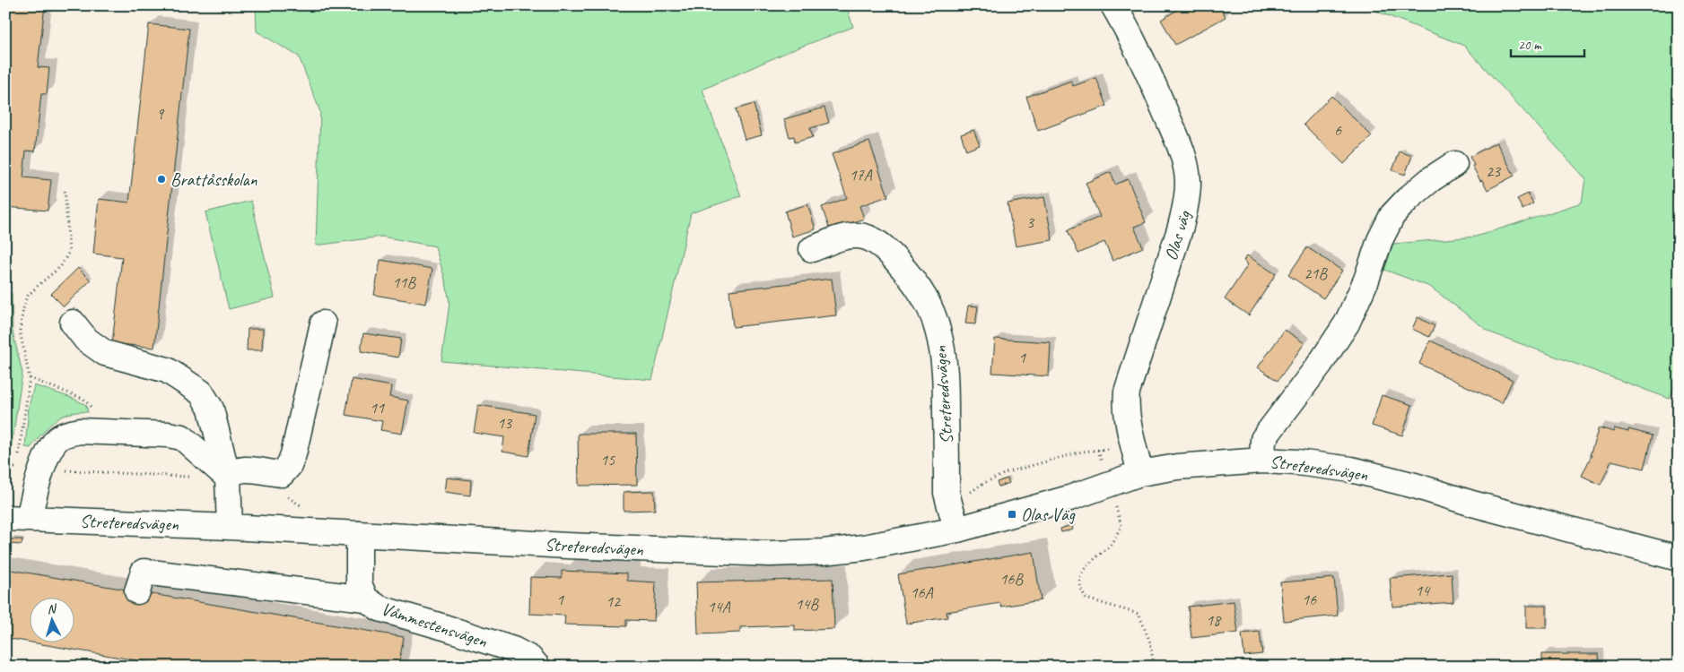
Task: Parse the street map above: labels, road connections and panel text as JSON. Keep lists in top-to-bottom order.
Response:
{
  "streets": {
    "street": ["Olas väg", "Streteredsvägen", "Våmmestensvägen"]
  },
  "crossings": [
    ["Olas väg", "Streteredsvägen"],
    ["Streteredsvägen", "Våmmestensvägen"]
  ],
  "places": {
    "other": ["Brattåsskolan"],
    "transit": ["Olas Väg"]
  },
  "house_numbers": [
    "9",
    "6",
    "23",
    "17A",
    "3",
    "21B",
    "11B",
    "1",
    "11",
    "13",
    "15",
    "16B",
    "14",
    "16A",
    "1",
    "16",
    "12",
    "14B",
    "14A",
    "18"
  ],
  "scale_bar": "20 m",
  "north": "top"
}
